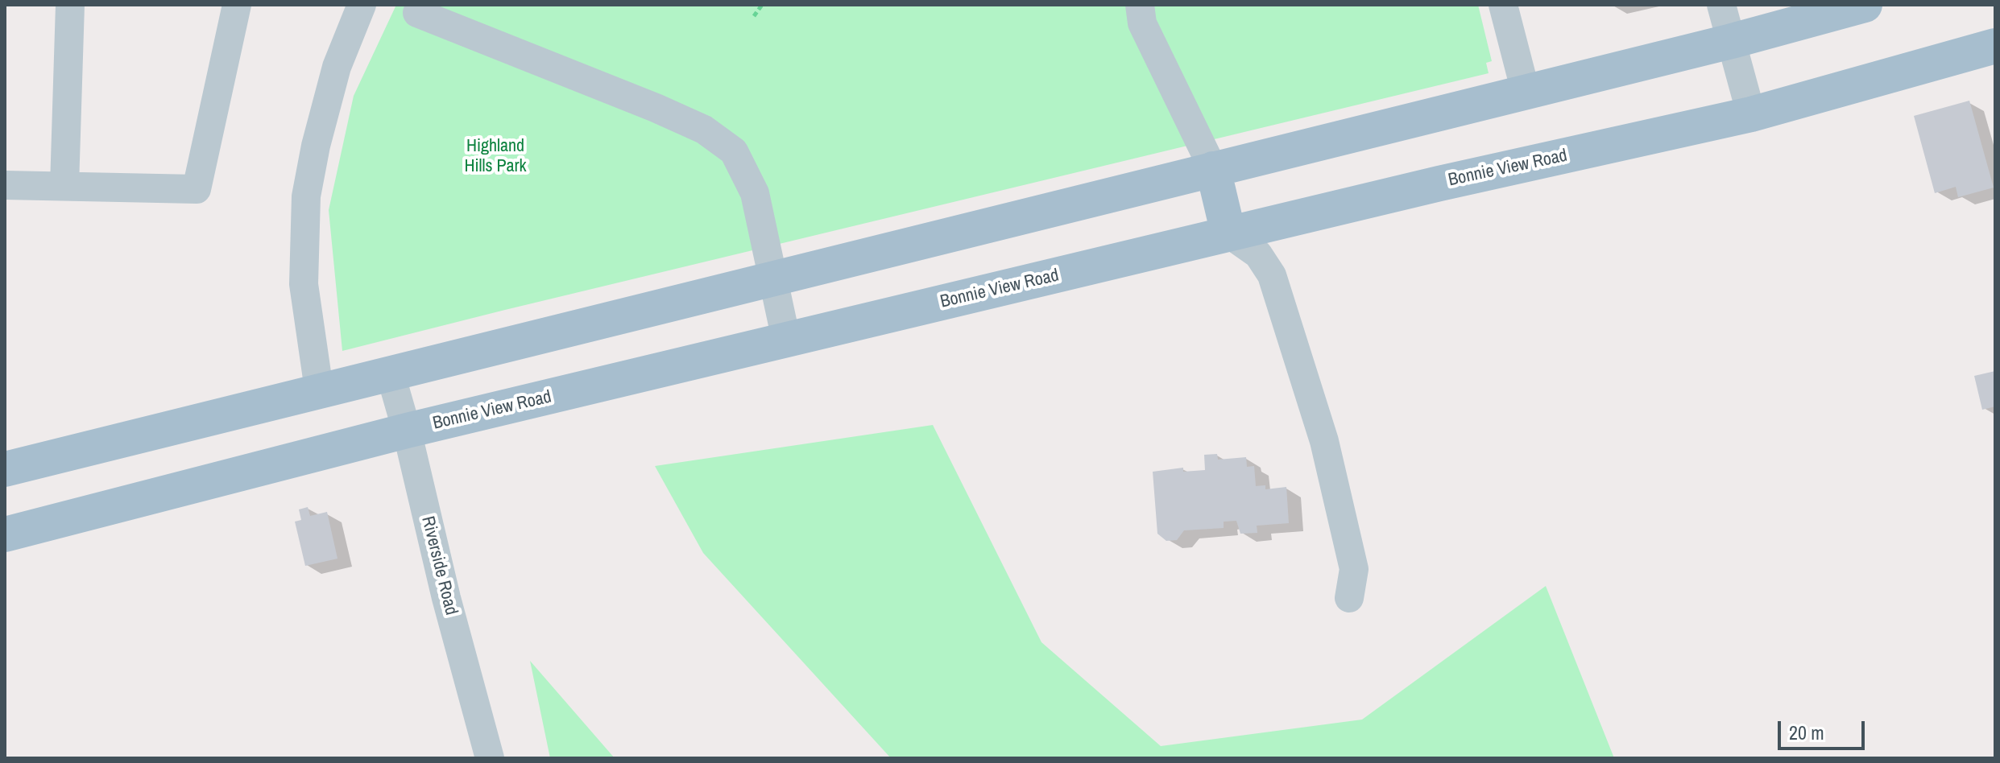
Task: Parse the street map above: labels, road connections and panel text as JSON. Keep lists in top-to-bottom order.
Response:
{
  "streets": {
    "main road": ["Bonnie View Road"],
    "street": ["Riverside Road"]
  },
  "crossings": [
    ["Bonnie View Road", "Riverside Road"]
  ],
  "parks": ["Highland Hills Park"],
  "scale_bar": "20 m"
}
